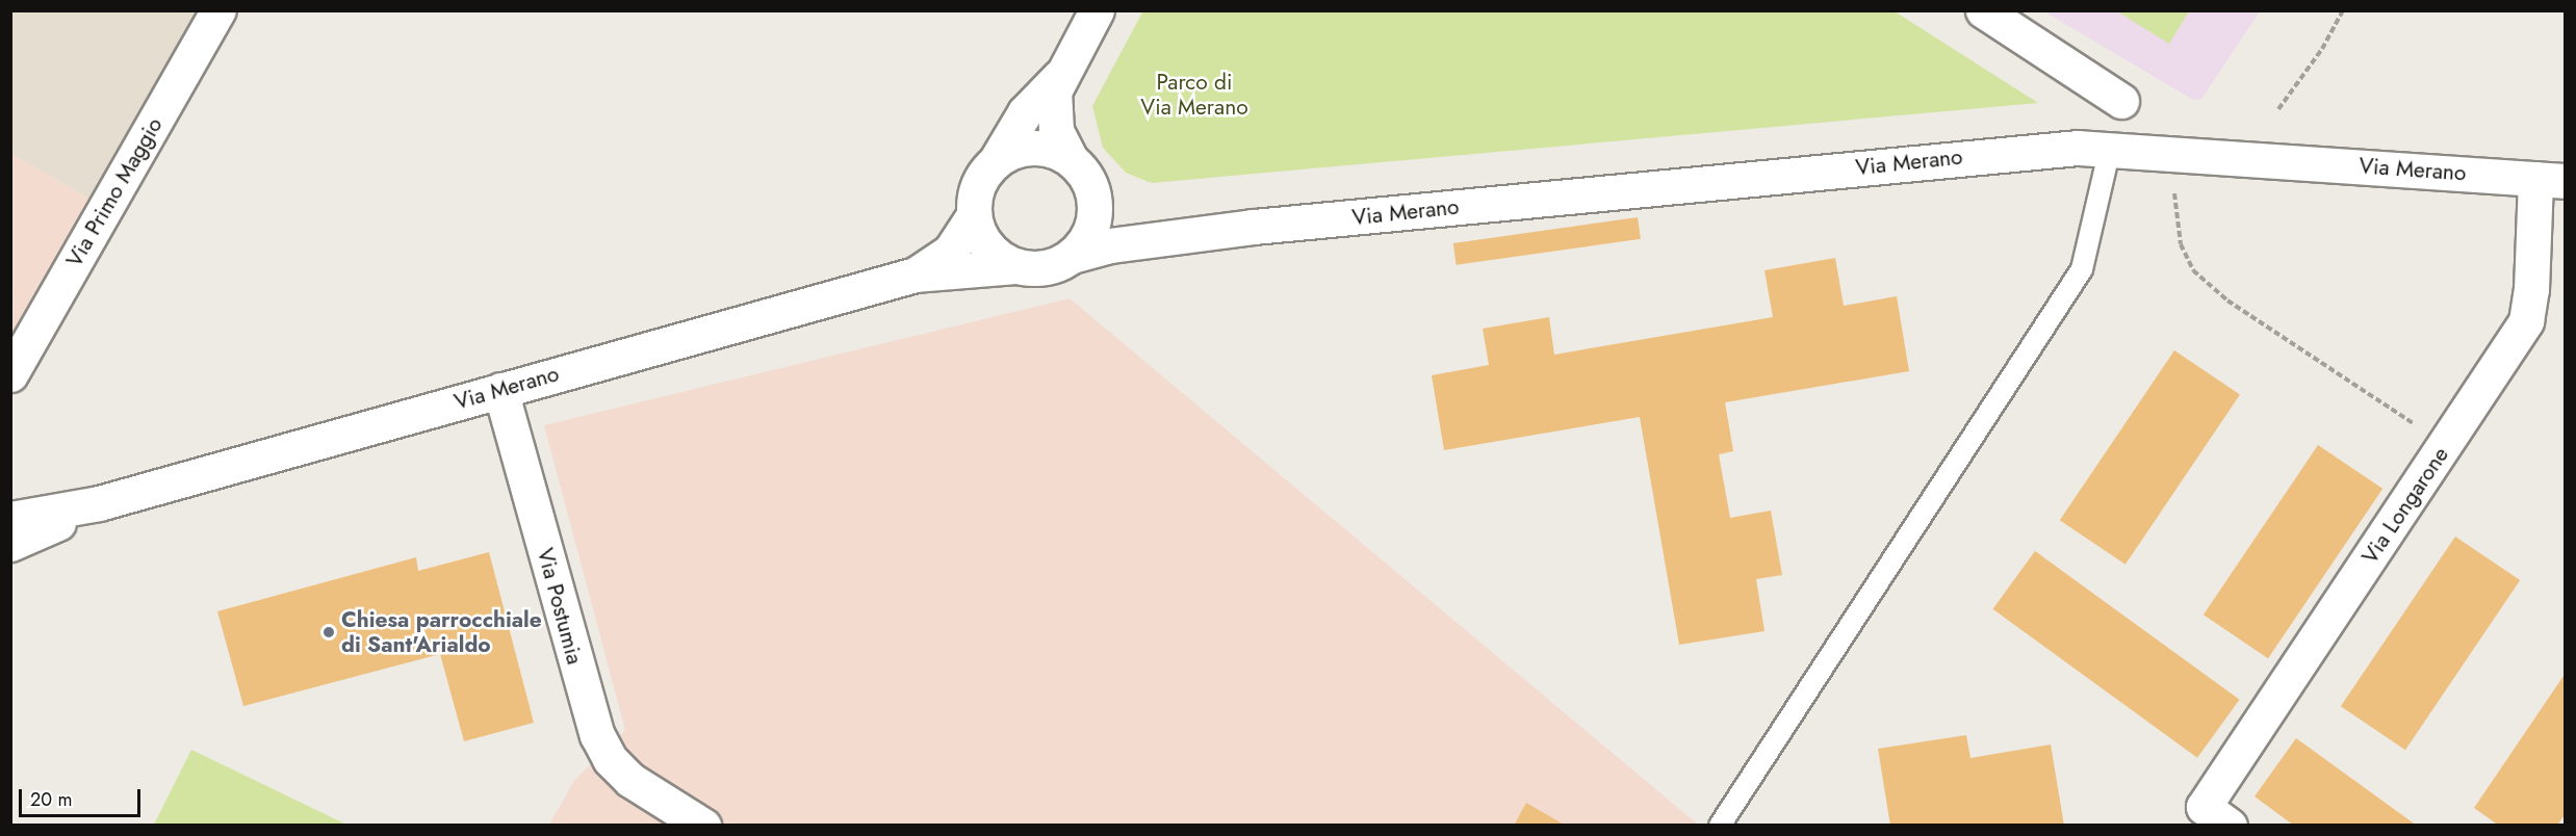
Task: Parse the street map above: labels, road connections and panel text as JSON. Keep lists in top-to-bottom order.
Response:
{
  "streets": {
    "street": [
      "Via Merano",
      "Via Primo Maggio",
      "Via Longarone",
      "Via Postumia"
    ]
  },
  "crossings": [
    ["Via Merano", "Via Longarone"],
    ["Via Merano", "Via Postumia"]
  ],
  "parks": ["Parco di Via Merano"],
  "places": ["Chiesa parrocchiale di Sant'Arialdo"],
  "scale_bar": "20 m"
}
